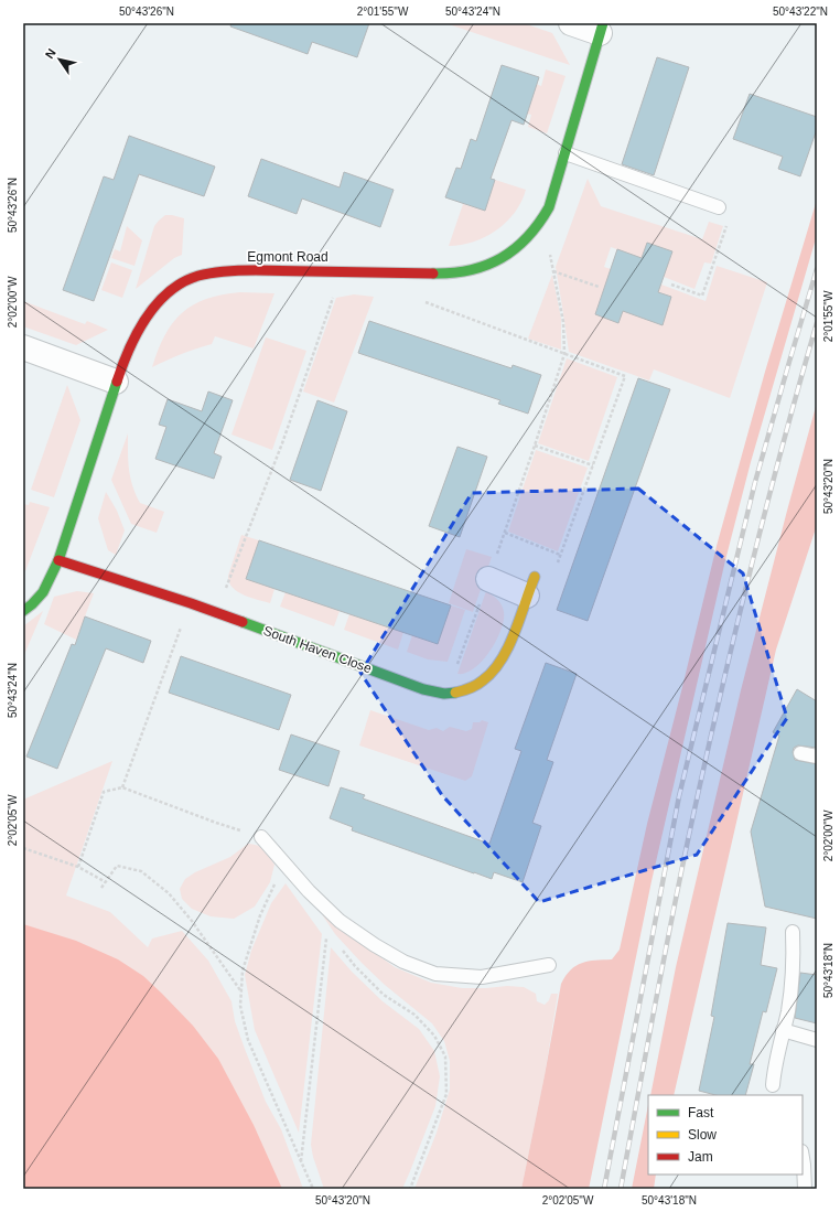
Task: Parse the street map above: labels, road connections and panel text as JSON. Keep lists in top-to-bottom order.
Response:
{
  "streets": {
    "street": ["Egmont Road", "South Haven Close"]
  },
  "crossings": [
    ["Egmont Road", "South Haven Close"]
  ],
  "legend": ["Fast", "Slow", "Jam"],
  "north": "top left",
  "coordinates": [
    "50°43'26\"N",
    "2°01'55\"W",
    "50°43'24\"N",
    "50°43'22\"N",
    "2°02'00\"W",
    "50°43'20\"N",
    "2°02'05\"W",
    "50°43'18\"N"
  ]
}
